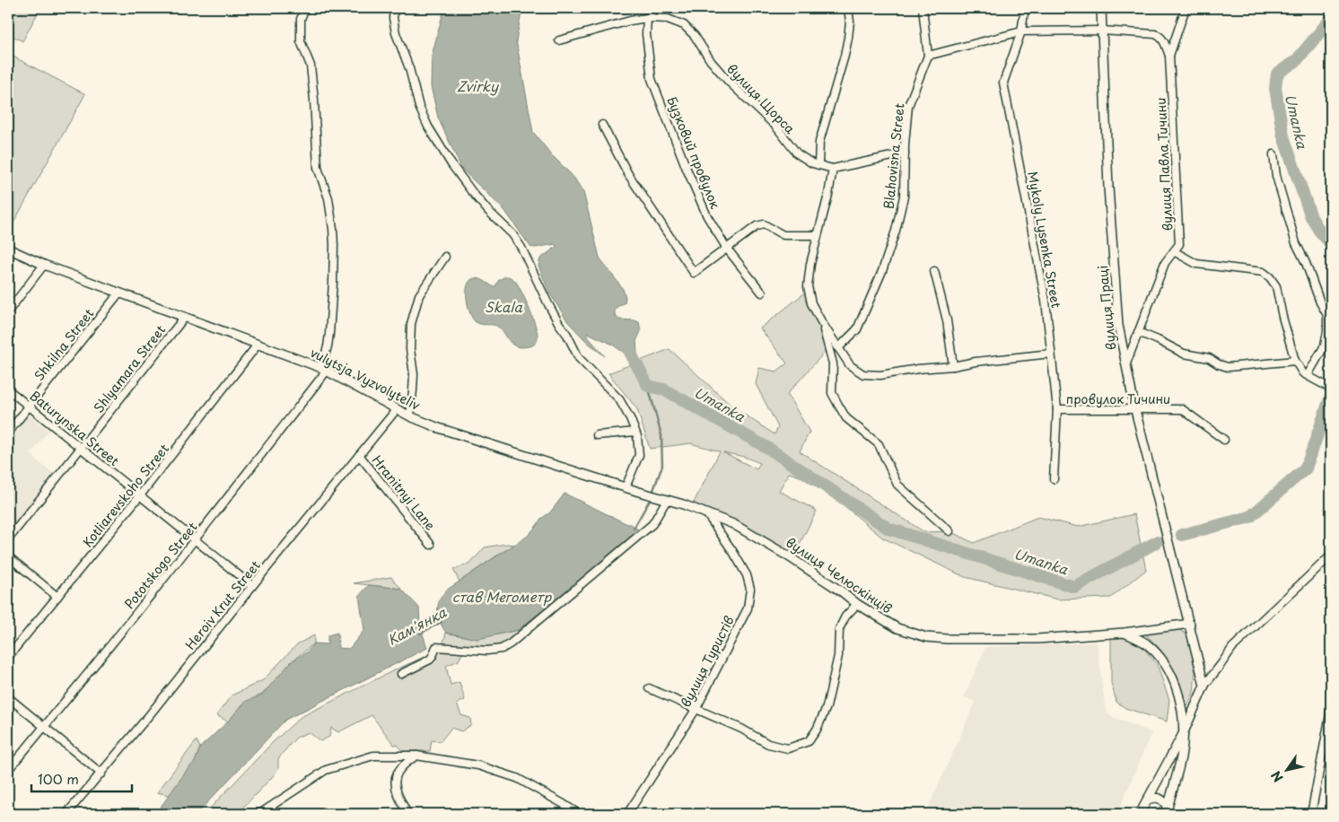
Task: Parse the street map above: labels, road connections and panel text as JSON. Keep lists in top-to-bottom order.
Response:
{
  "streets": {
    "main road": ["вулиця Праці", "vulytsja Vyzvolyteliv", "вулиця Челюскінців"],
    "street": [
      "вулиця Щорса",
      "Бузковий провулок",
      "Blahovisna Street",
      "вулиця Павла Тичини",
      "Mykoly Lysenka Street",
      "Shkilna Street",
      "Shlyamara Street",
      "провулок Тичини",
      "Baturynska Street",
      "Hranitnyi Lane",
      "Kotliarevskoho Street",
      "Pototskogo Street",
      "Heroiv Krut Street",
      "вулиця Туристів"
    ]
  },
  "crossings": [
    ["вулиця Щорса", "Бузковий провулок"],
    ["вулиця Павла Тичини", "вулиця Праці"],
    ["Mykoly Lysenka Street", "провулок Тичини"],
    ["вулиця Праці", "провулок Тичини"],
    ["вулиця Праці", "вулиця Челюскінців"],
    ["Shkilna Street", "vulytsja Vyzvolyteliv"],
    ["Shkilna Street", "Baturynska Street"],
    ["Shlyamara Street", "vulytsja Vyzvolyteliv"],
    ["Shlyamara Street", "Baturynska Street"],
    ["vulytsja Vyzvolyteliv", "Kotliarevskoho Street"],
    ["vulytsja Vyzvolyteliv", "Pototskogo Street"],
    ["vulytsja Vyzvolyteliv", "вулиця Челюскінців"],
    ["vulytsja Vyzvolyteliv", "Heroiv Krut Street"],
    ["Baturynska Street", "Kotliarevskoho Street"],
    ["Baturynska Street", "Pototskogo Street"],
    ["Baturynska Street", "Heroiv Krut Street"],
    ["Hranitnyi Lane", "Heroiv Krut Street"],
    ["вулиця Челюскінців", "вулиця Туристів"]
  ],
  "water": [
    "Zvirky",
    "Umanka",
    "Skala",
    "став Мегометр",
    "Кам'янка"
  ],
  "scale_bar": "100 m",
  "north": "bottom left"
}
